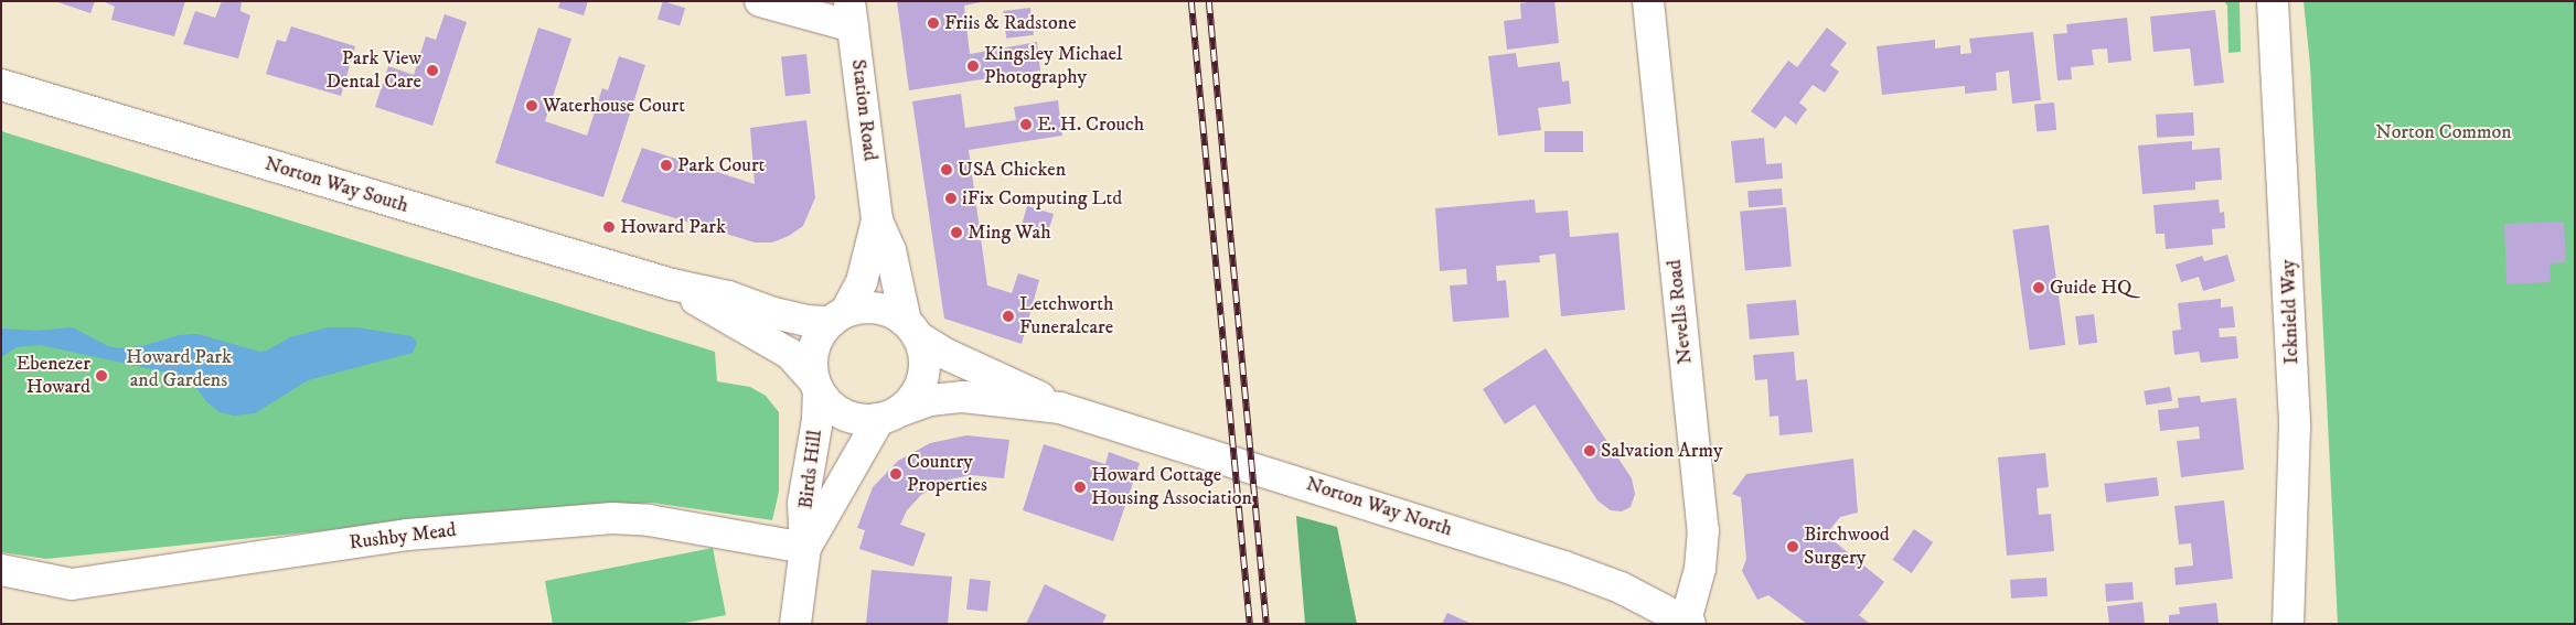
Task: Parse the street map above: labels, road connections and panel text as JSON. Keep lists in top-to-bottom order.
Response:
{
  "streets": {
    "street": [
      "Station Road",
      "Norton Way South",
      "Nevells Road",
      "Icknield Way",
      "Birds Hill",
      "Norton Way North",
      "Rushby Mead"
    ]
  },
  "crossings": [
    ["Station Road", "Norton Way South"],
    ["Station Road", "Birds Hill"],
    ["Station Road", "Norton Way North"],
    ["Norton Way South", "Birds Hill"],
    ["Norton Way South", "Norton Way North"],
    ["Nevells Road", "Norton Way North"],
    ["Birds Hill", "Norton Way North"],
    ["Birds Hill", "Rushby Mead"]
  ],
  "parks": ["Norton Common", "Howard Park and Gardens"],
  "places": [
    "Friis & Radstone",
    "Kingsley Michael Photography",
    "Park View Dental Care",
    "Waterhouse Court",
    "E. H. Crouch",
    "Park Court",
    "USA Chicken",
    "iFix Computing Ltd",
    "Howard Park",
    "Ming Wah",
    "Guide HQ",
    "Letchworth Funeralcare",
    "Ebenezer Howard",
    "Salvation Army",
    "Country Properties",
    "Howard Cottage Housing Association",
    "Birchwood Surgery"
  ]
}
